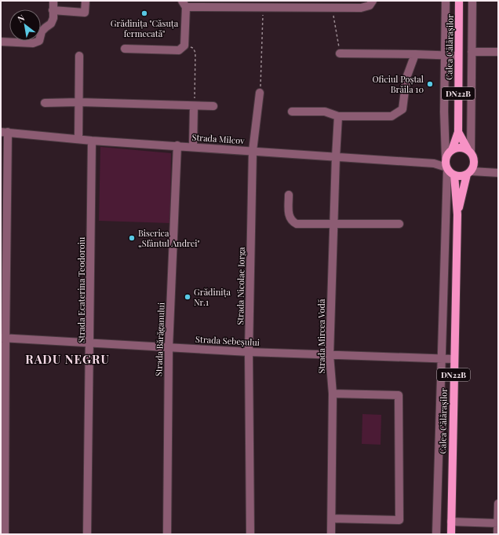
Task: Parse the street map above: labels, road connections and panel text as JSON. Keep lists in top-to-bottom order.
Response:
{
  "streets": {
    "main road": ["Calea Călărașilor", "DN22B"],
    "street": [
      "Strada Milcov",
      "Strada Nicolae Iorga",
      "Strada Ecaterina Teodoroiu",
      "Strada Mircea Vodă",
      "Strada Bărăganului",
      "Strada Sebeșului"
    ]
  },
  "crossings": [
    ["Calea Călărașilor", "DN22B"],
    ["Calea Călărașilor", "Strada Milcov"],
    ["Calea Călărașilor", "Strada Sebeșului"],
    ["DN22B", "Strada Milcov"],
    ["Strada Milcov", "Strada Nicolae Iorga"],
    ["Strada Milcov", "Strada Ecaterina Teodoroiu"],
    ["Strada Milcov", "Strada Mircea Vodă"],
    ["Strada Milcov", "Strada Bărăganului"],
    ["Strada Nicolae Iorga", "Strada Sebeșului"],
    ["Strada Ecaterina Teodoroiu", "Strada Sebeșului"],
    ["Strada Mircea Vodă", "Strada Sebeșului"],
    ["Strada Bărăganului", "Strada Sebeșului"]
  ],
  "districts": ["RADU NEGRU"],
  "places": [
    "Grădinița \"Căsuța fermecată\"",
    "Oficiul Poștal Brăila 10",
    "Biserica „Sfântul Andrei\"",
    "Grădinița Nr.1"
  ],
  "north": "top left"
}
